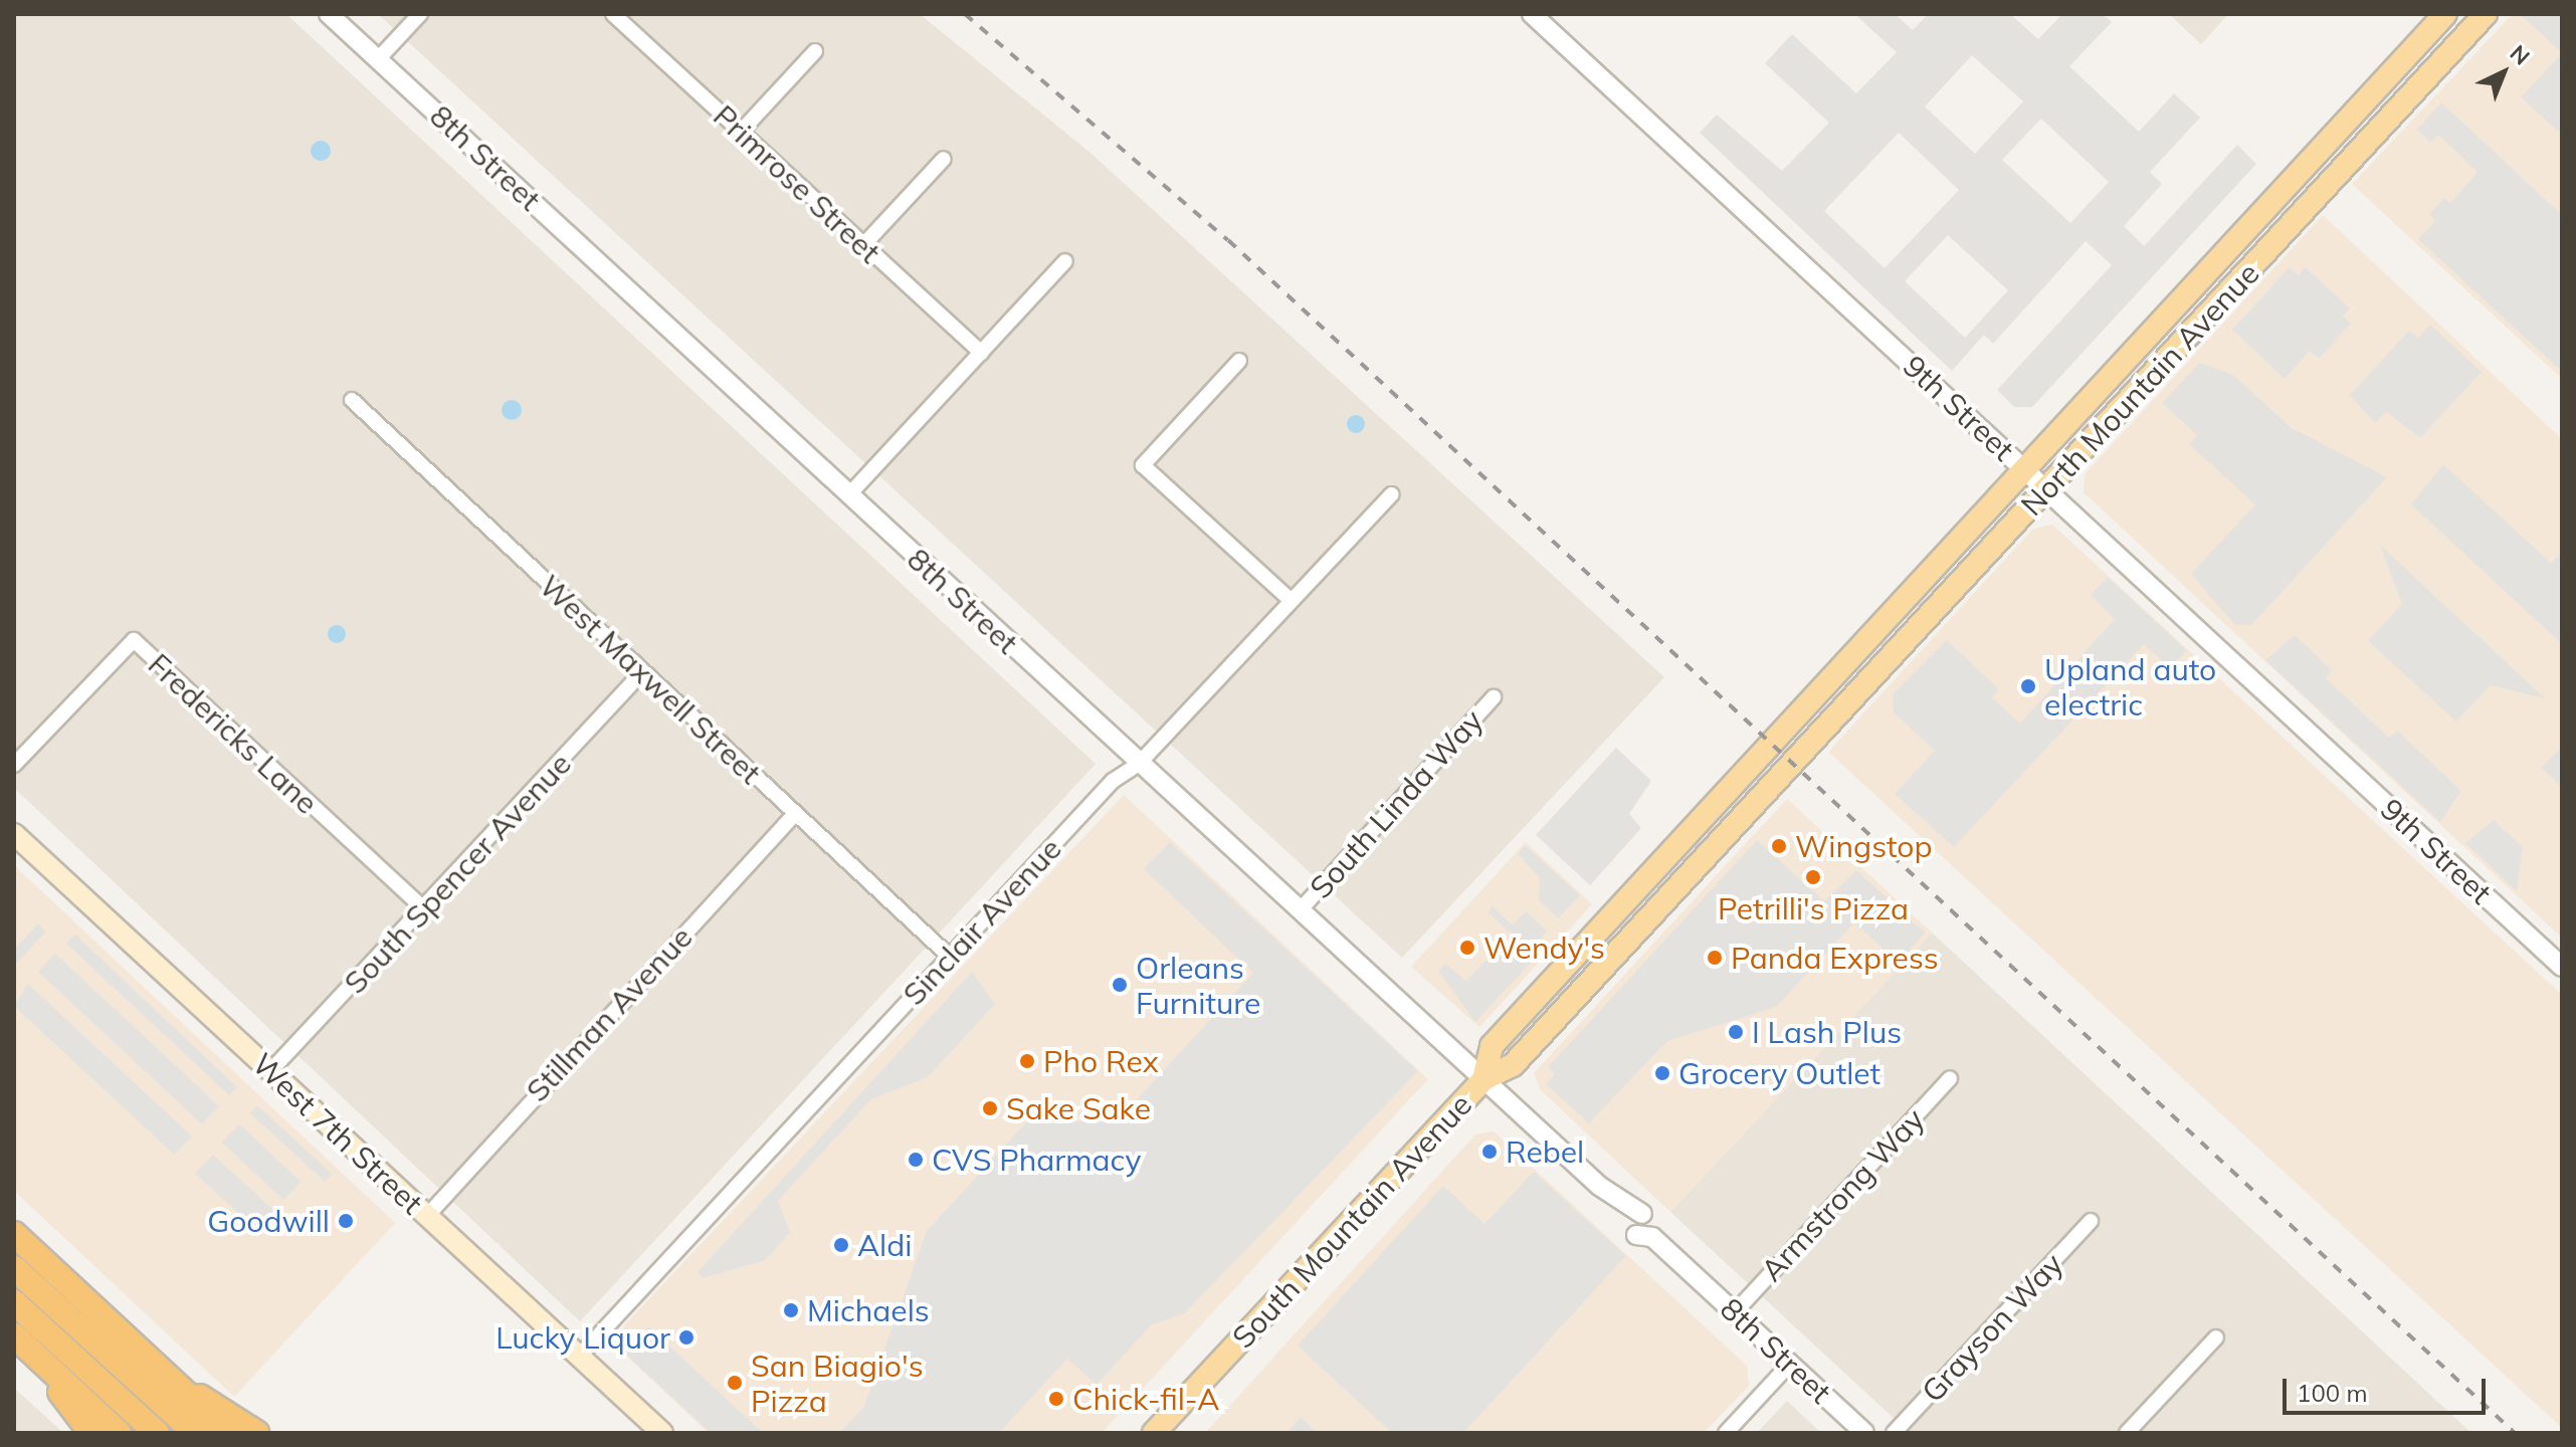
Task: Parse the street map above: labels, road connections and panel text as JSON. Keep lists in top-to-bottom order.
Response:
{
  "streets": {
    "main road": ["North Mountain Avenue", "West 7th Street", "South Mountain Avenue"],
    "street": [
      "8th Street",
      "Primrose Street",
      "9th Street",
      "West Maxwell Street",
      "Fredericks Lane",
      "South Linda Way",
      "South Spencer Avenue",
      "Sinclair Avenue",
      "Stillman Avenue",
      "Armstrong Way",
      "Grayson Way"
    ]
  },
  "crossings": [
    ["8th Street", "South Linda Way"],
    ["8th Street", "Sinclair Avenue"],
    ["8th Street", "Armstrong Way"],
    ["8th Street", "South Mountain Avenue"],
    ["North Mountain Avenue", "9th Street"],
    ["North Mountain Avenue", "South Mountain Avenue"],
    ["West Maxwell Street", "South Spencer Avenue"],
    ["West Maxwell Street", "Sinclair Avenue"],
    ["West Maxwell Street", "Stillman Avenue"],
    ["Fredericks Lane", "South Spencer Avenue"],
    ["South Spencer Avenue", "West 7th Street"],
    ["Sinclair Avenue", "West 7th Street"],
    ["Stillman Avenue", "West 7th Street"]
  ],
  "places": [
    "Upland auto electric",
    "Wingstop",
    "Petrilli's Pizza",
    "Wendy's",
    "Panda Express",
    "Orleans Furniture",
    "I Lash Plus",
    "Pho Rex",
    "Grocery Outlet",
    "Sake Sake",
    "Rebel",
    "CVS Pharmacy",
    "Goodwill",
    "Aldi",
    "Michaels",
    "Lucky Liquor",
    "San Biagio's Pizza",
    "Chick-fil-A"
  ],
  "scale_bar": "100 m",
  "north": "top right"
}
